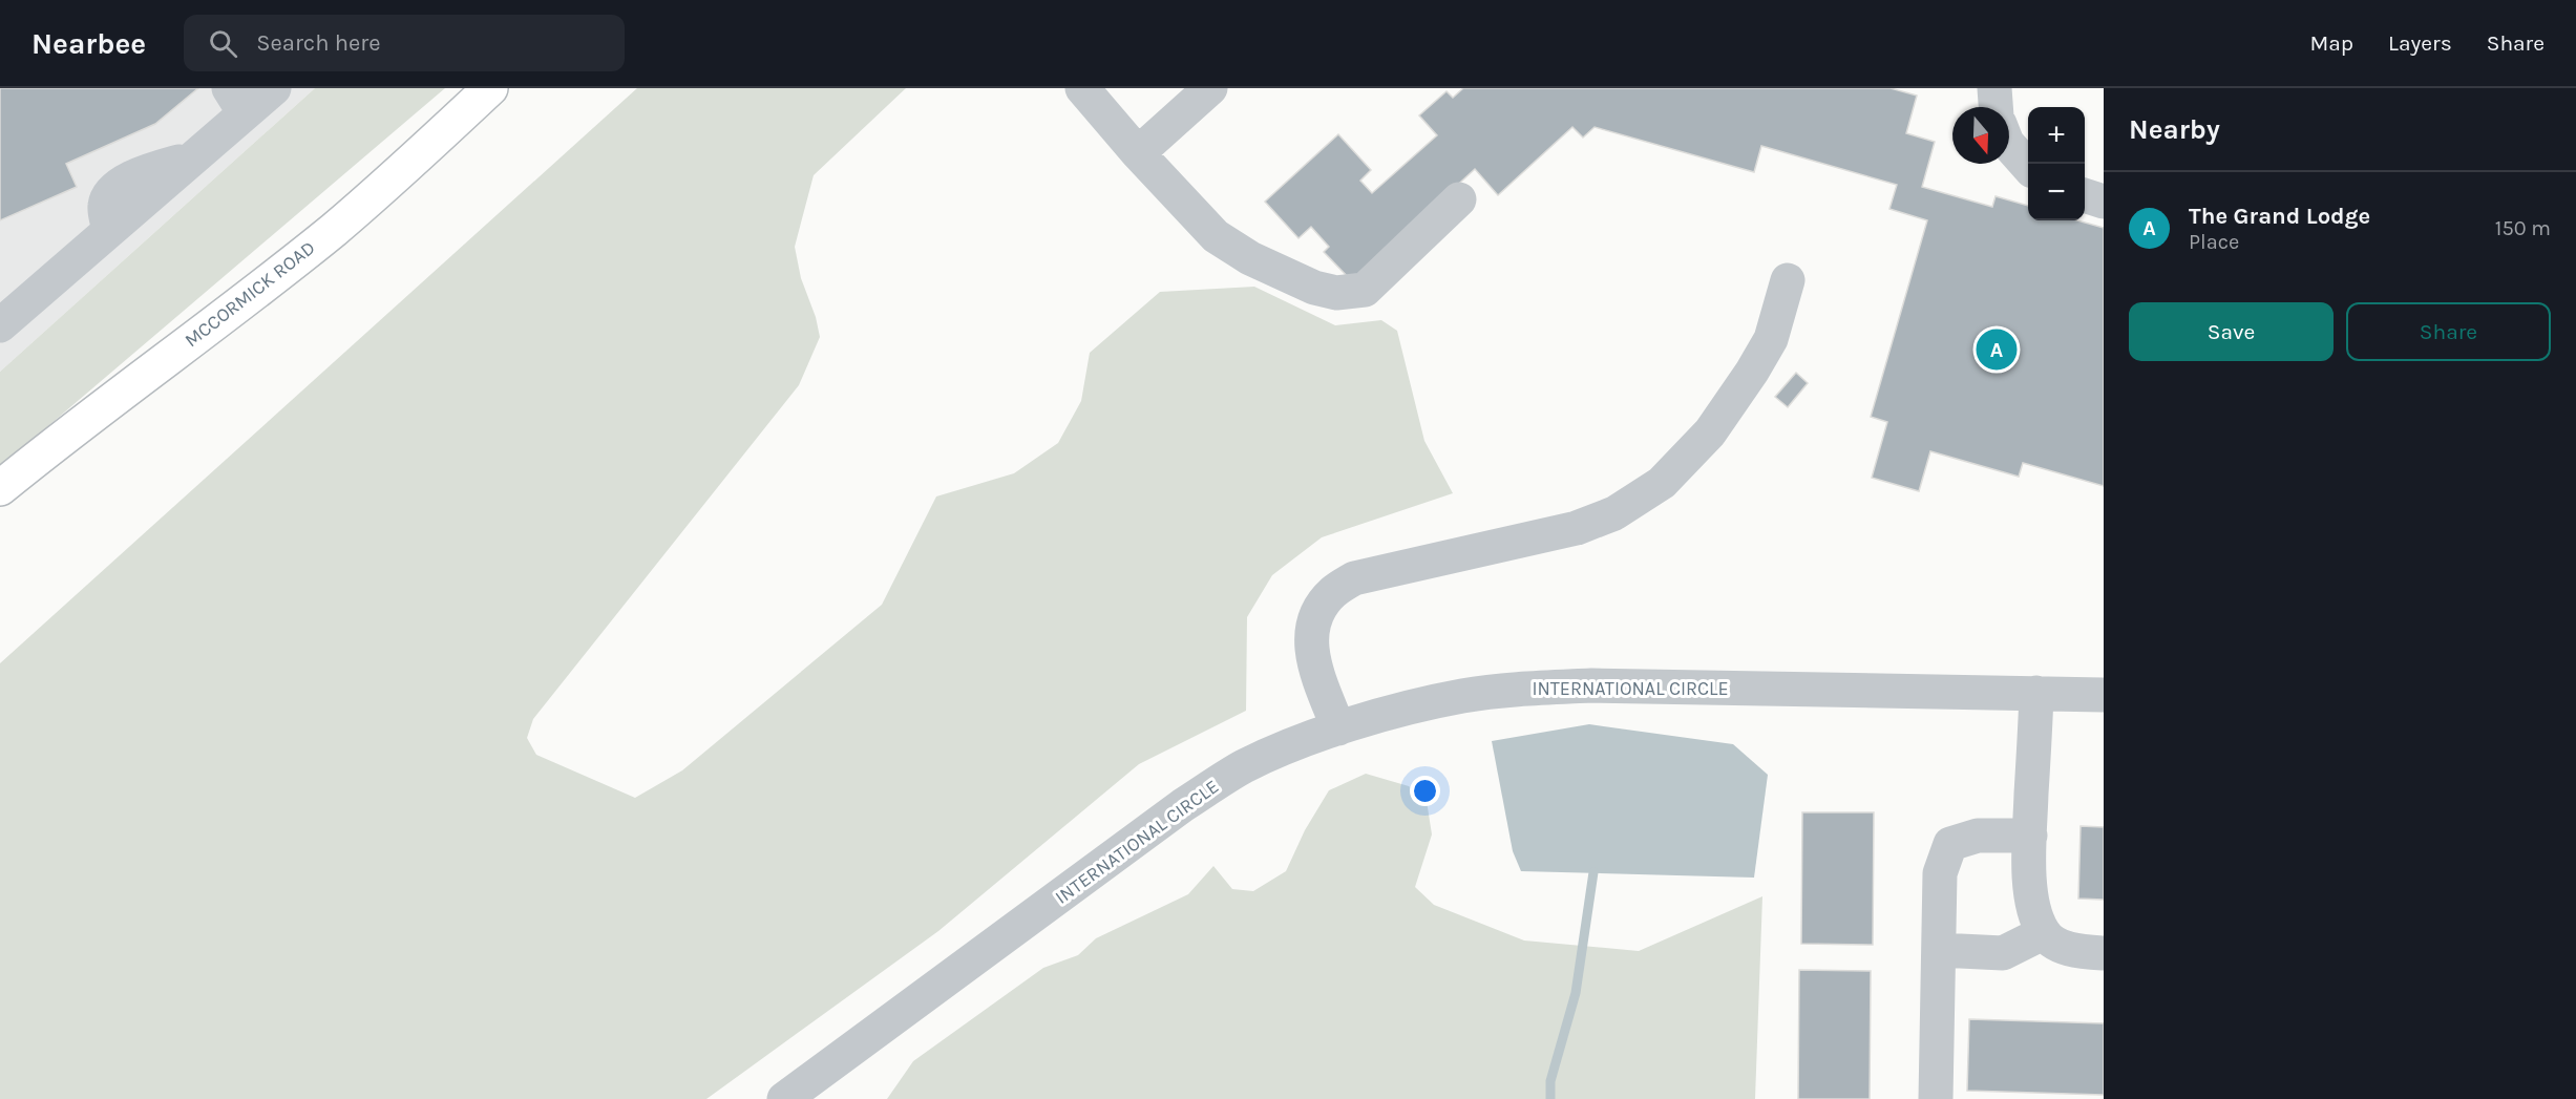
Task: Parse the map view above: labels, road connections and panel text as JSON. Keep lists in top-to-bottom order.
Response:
{
  "streets": {
    "main road": ["MCCORMICK ROAD"],
    "street": ["INTERNATIONAL CIRCLE"]
  },
  "north": "bottom",
  "page": {
    "header": "Nearbee",
    "search": "Search here",
    "nav": ["Map", "Layers", "Share"],
    "heading": "Nearby",
    "map_buttons": ["+", "−"],
    "list": [
      {
        "mark": "A",
        "name": "The Grand Lodge",
        "note": "Place",
        "value": "150 m"
      }
    ],
    "buttons": ["Save", "Share"],
    "pins": "A"
  }
}
